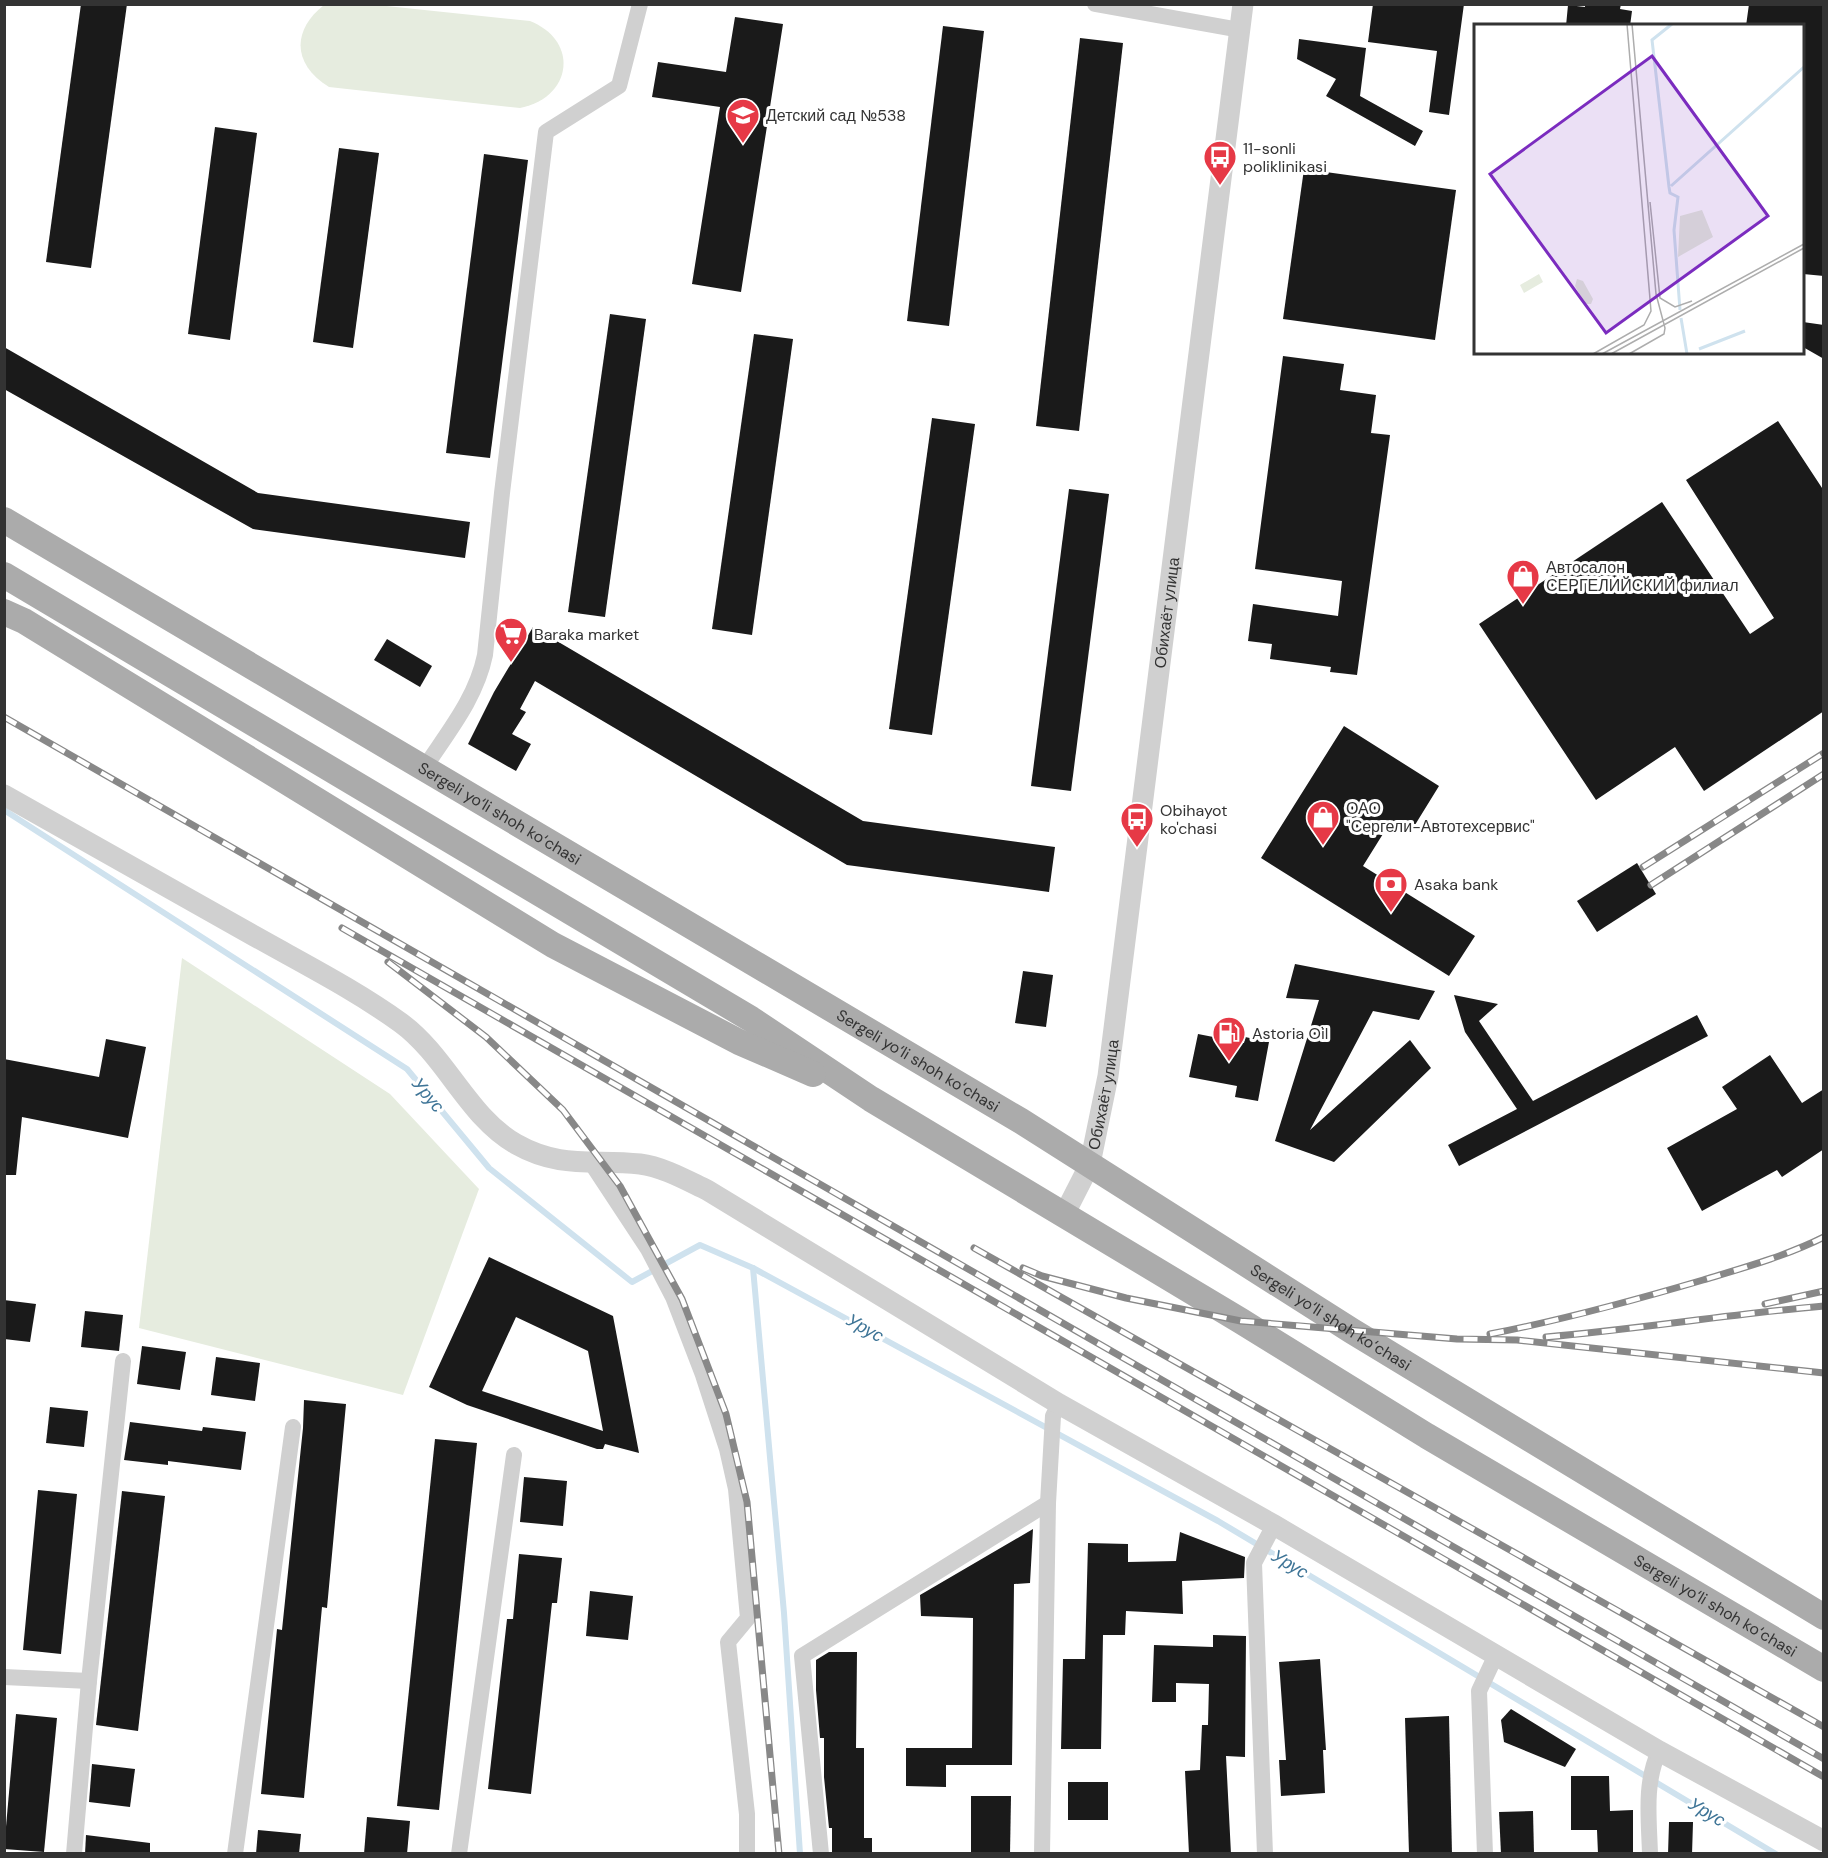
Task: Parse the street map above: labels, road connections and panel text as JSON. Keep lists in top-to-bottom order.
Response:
{
  "streets": {
    "main road": ["Sergeli yo‘li shoh ko‘chasi"],
    "street": ["Обихаёт улица"]
  },
  "crossings": [
    ["Обихаёт улица", "Sergeli yo‘li shoh ko‘chasi"]
  ],
  "water": ["Урус"],
  "places": {
    "school or university": ["Детский сад №538"],
    "bus stop": ["11-sonli poliklinikasi", "Obihayot ko'chasi"],
    "shop": ["Автосалон СЕРГЕЛИЙСКИЙ филиал", "ОАО \"Сергели-Автотехсервис\""],
    "supermarket": ["Baraka market"],
    "bank": ["Asaka bank"],
    "fuel station": ["Astoria Oil"]
  }
}
